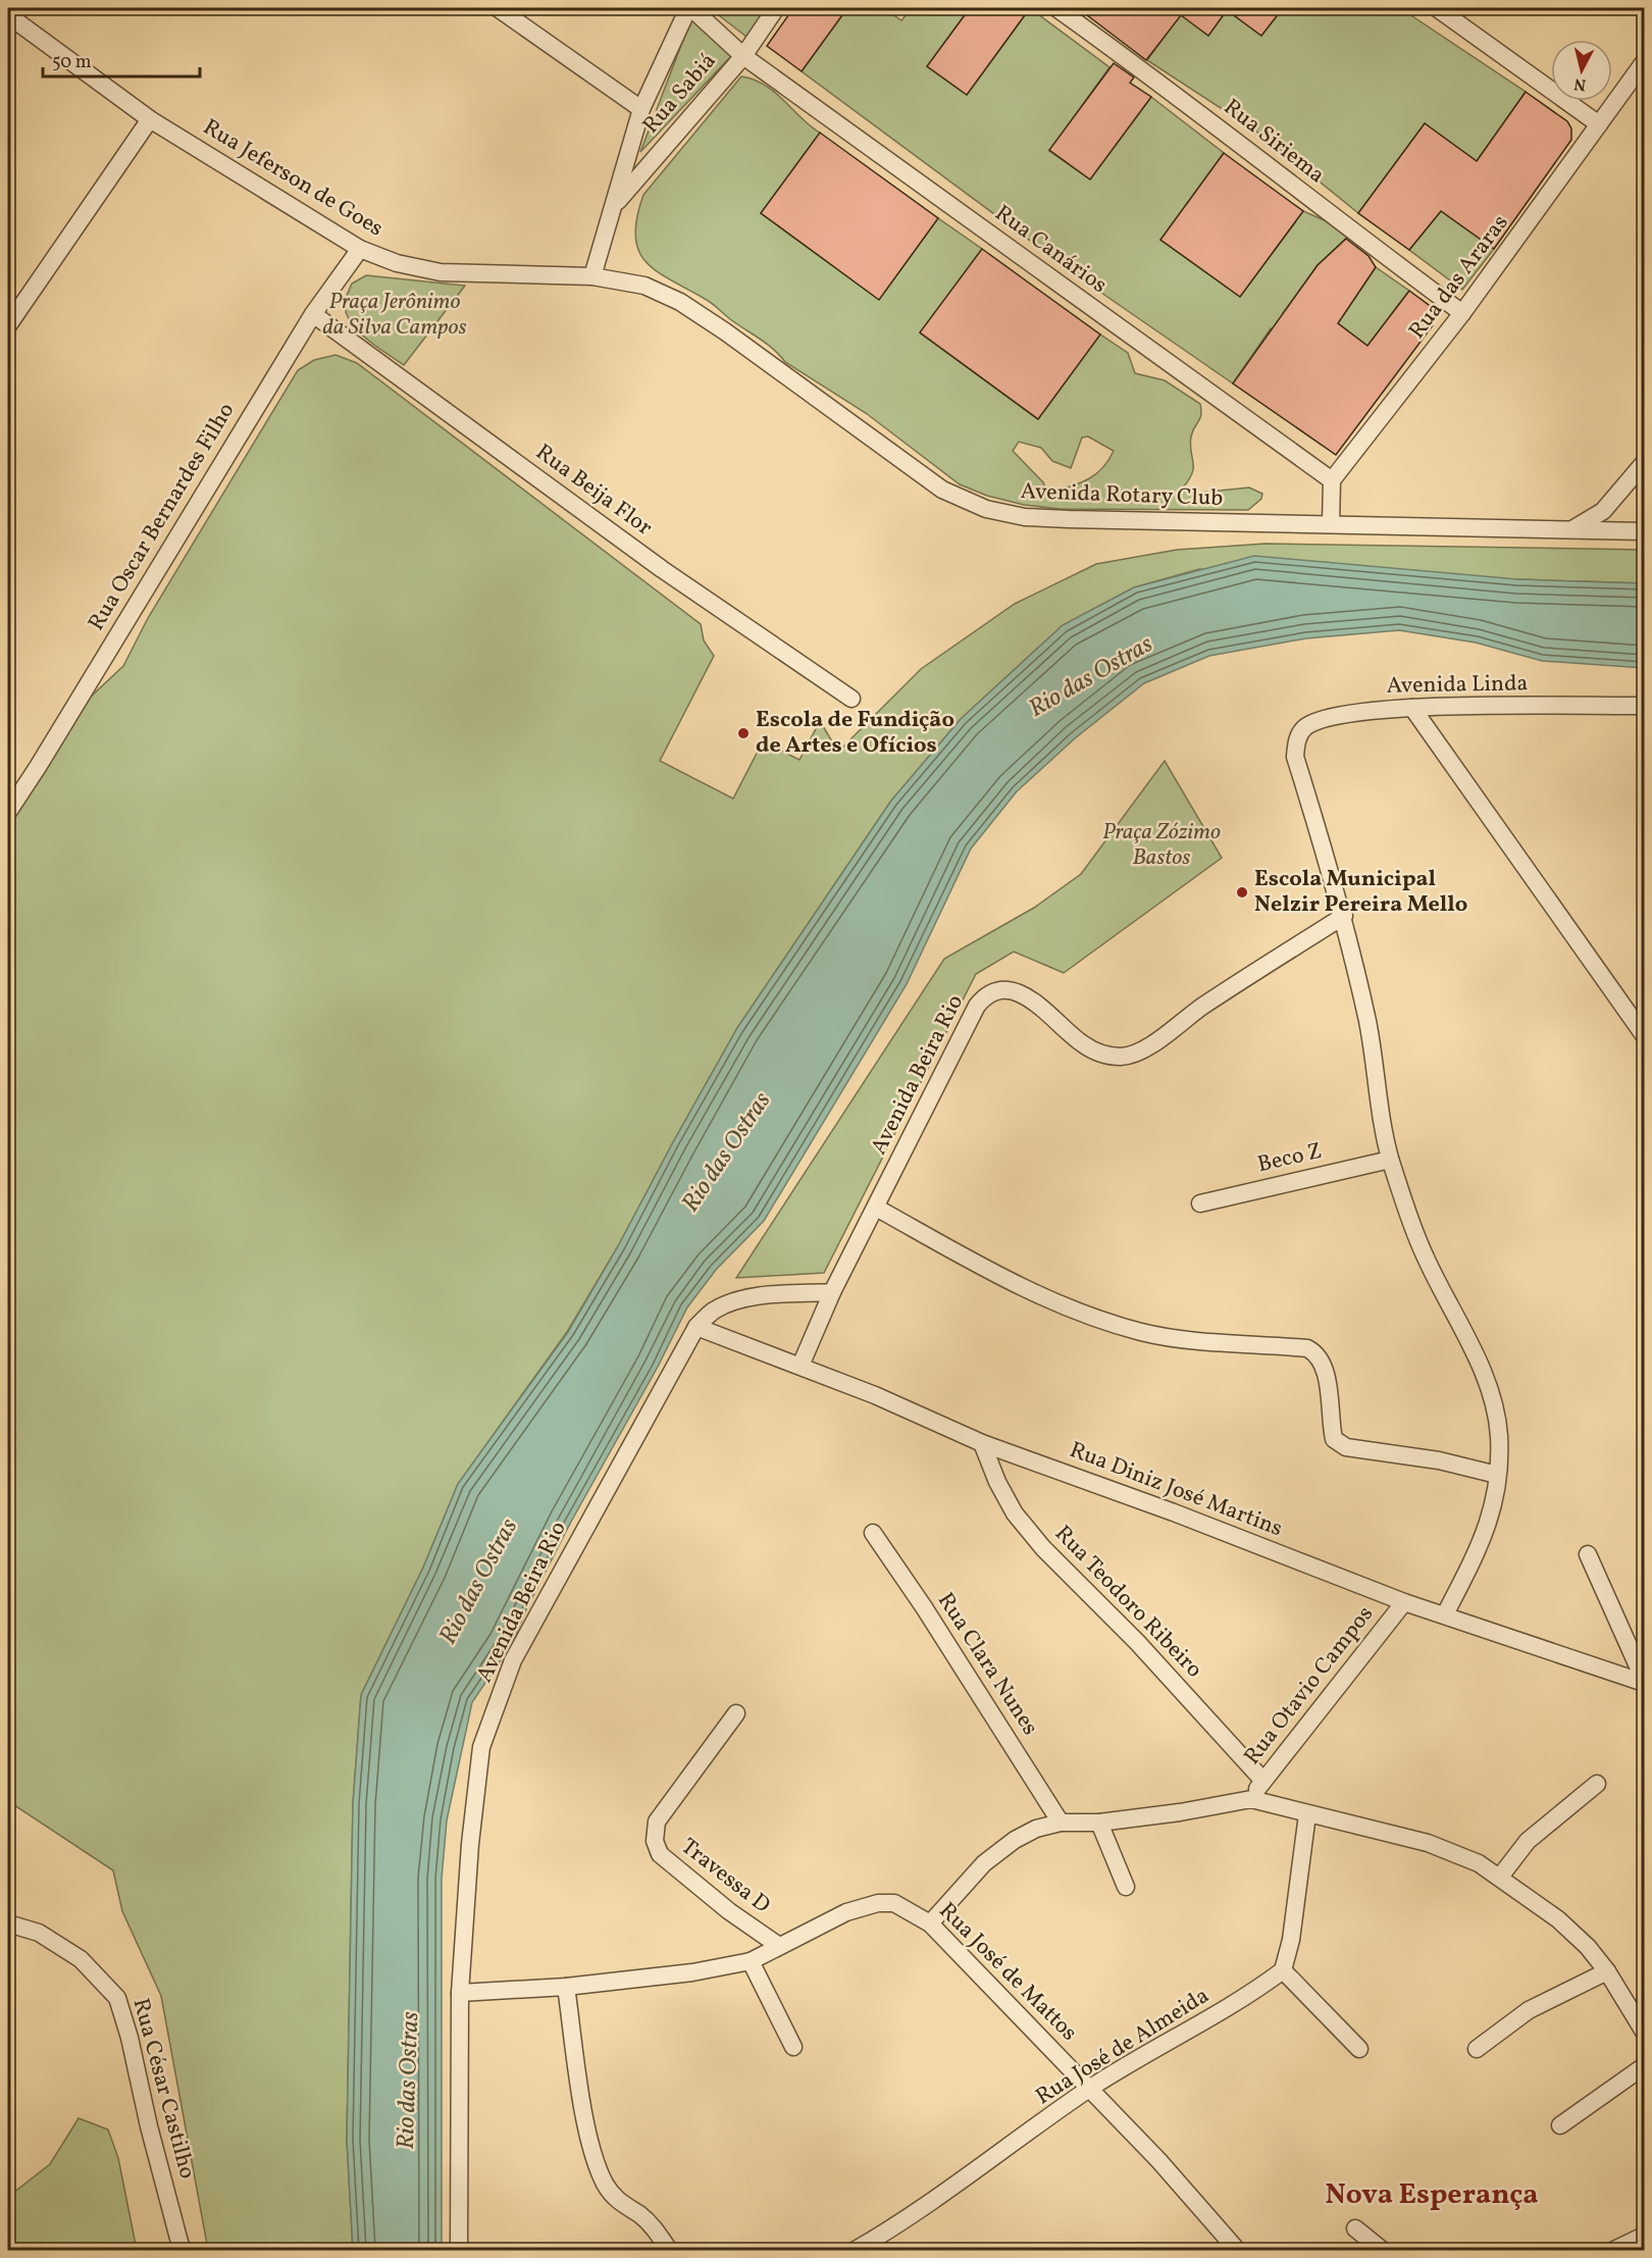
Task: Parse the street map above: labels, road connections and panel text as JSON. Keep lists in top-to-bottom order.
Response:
{
  "streets": {
    "street": [
      "Rua Sabiá",
      "Rua Siriema",
      "Rua Jeferson de Goes",
      "Rua Canários",
      "Rua das Araras",
      "Rua Beija Flor",
      "Avenida Rotary Club",
      "Rua Oscar Bernardes Filho",
      "Avenida Linda",
      "Avenida Beira Rio",
      "Beco Z",
      "Rua Diniz José Martins",
      "Rua Teodoro Ribeiro",
      "Rua Clara Nunes",
      "Rua Otavio Campos",
      "Travessa D",
      "Rua José de Mattos",
      "Rua José de Almeida",
      "Rua César Castilho"
    ]
  },
  "crossings": [
    ["Rua Sabiá", "Rua Canários"],
    ["Rua Siriema", "Rua das Araras"],
    ["Rua Jeferson de Goes", "Avenida Rotary Club"],
    ["Rua Jeferson de Goes", "Rua Oscar Bernardes Filho"],
    ["Rua Canários", "Rua das Araras"],
    ["Rua Beija Flor", "Rua Oscar Bernardes Filho"],
    ["Avenida Linda", "Avenida Beira Rio"],
    ["Avenida Beira Rio", "Rua Diniz José Martins"],
    ["Avenida Beira Rio", "Rua José de Mattos"],
    ["Rua Diniz José Martins", "Rua Teodoro Ribeiro"],
    ["Rua Diniz José Martins", "Rua Otavio Campos"],
    ["Rua Teodoro Ribeiro", "Rua Otavio Campos"],
    ["Travessa D", "Rua José de Mattos"],
    ["Rua José de Mattos", "Rua José de Almeida"]
  ],
  "districts": ["Nova Esperança"],
  "water": ["Rio das Ostras"],
  "parks": ["Praça Jerônimo da Silva Campos", "Praça Zózimo Bastos"],
  "places": ["Escola de Fundição de Artes e Ofícios", "Escola Municipal Nelzir Pereira Mello"],
  "scale_bar": "50 m",
  "north": "bottom"
}
